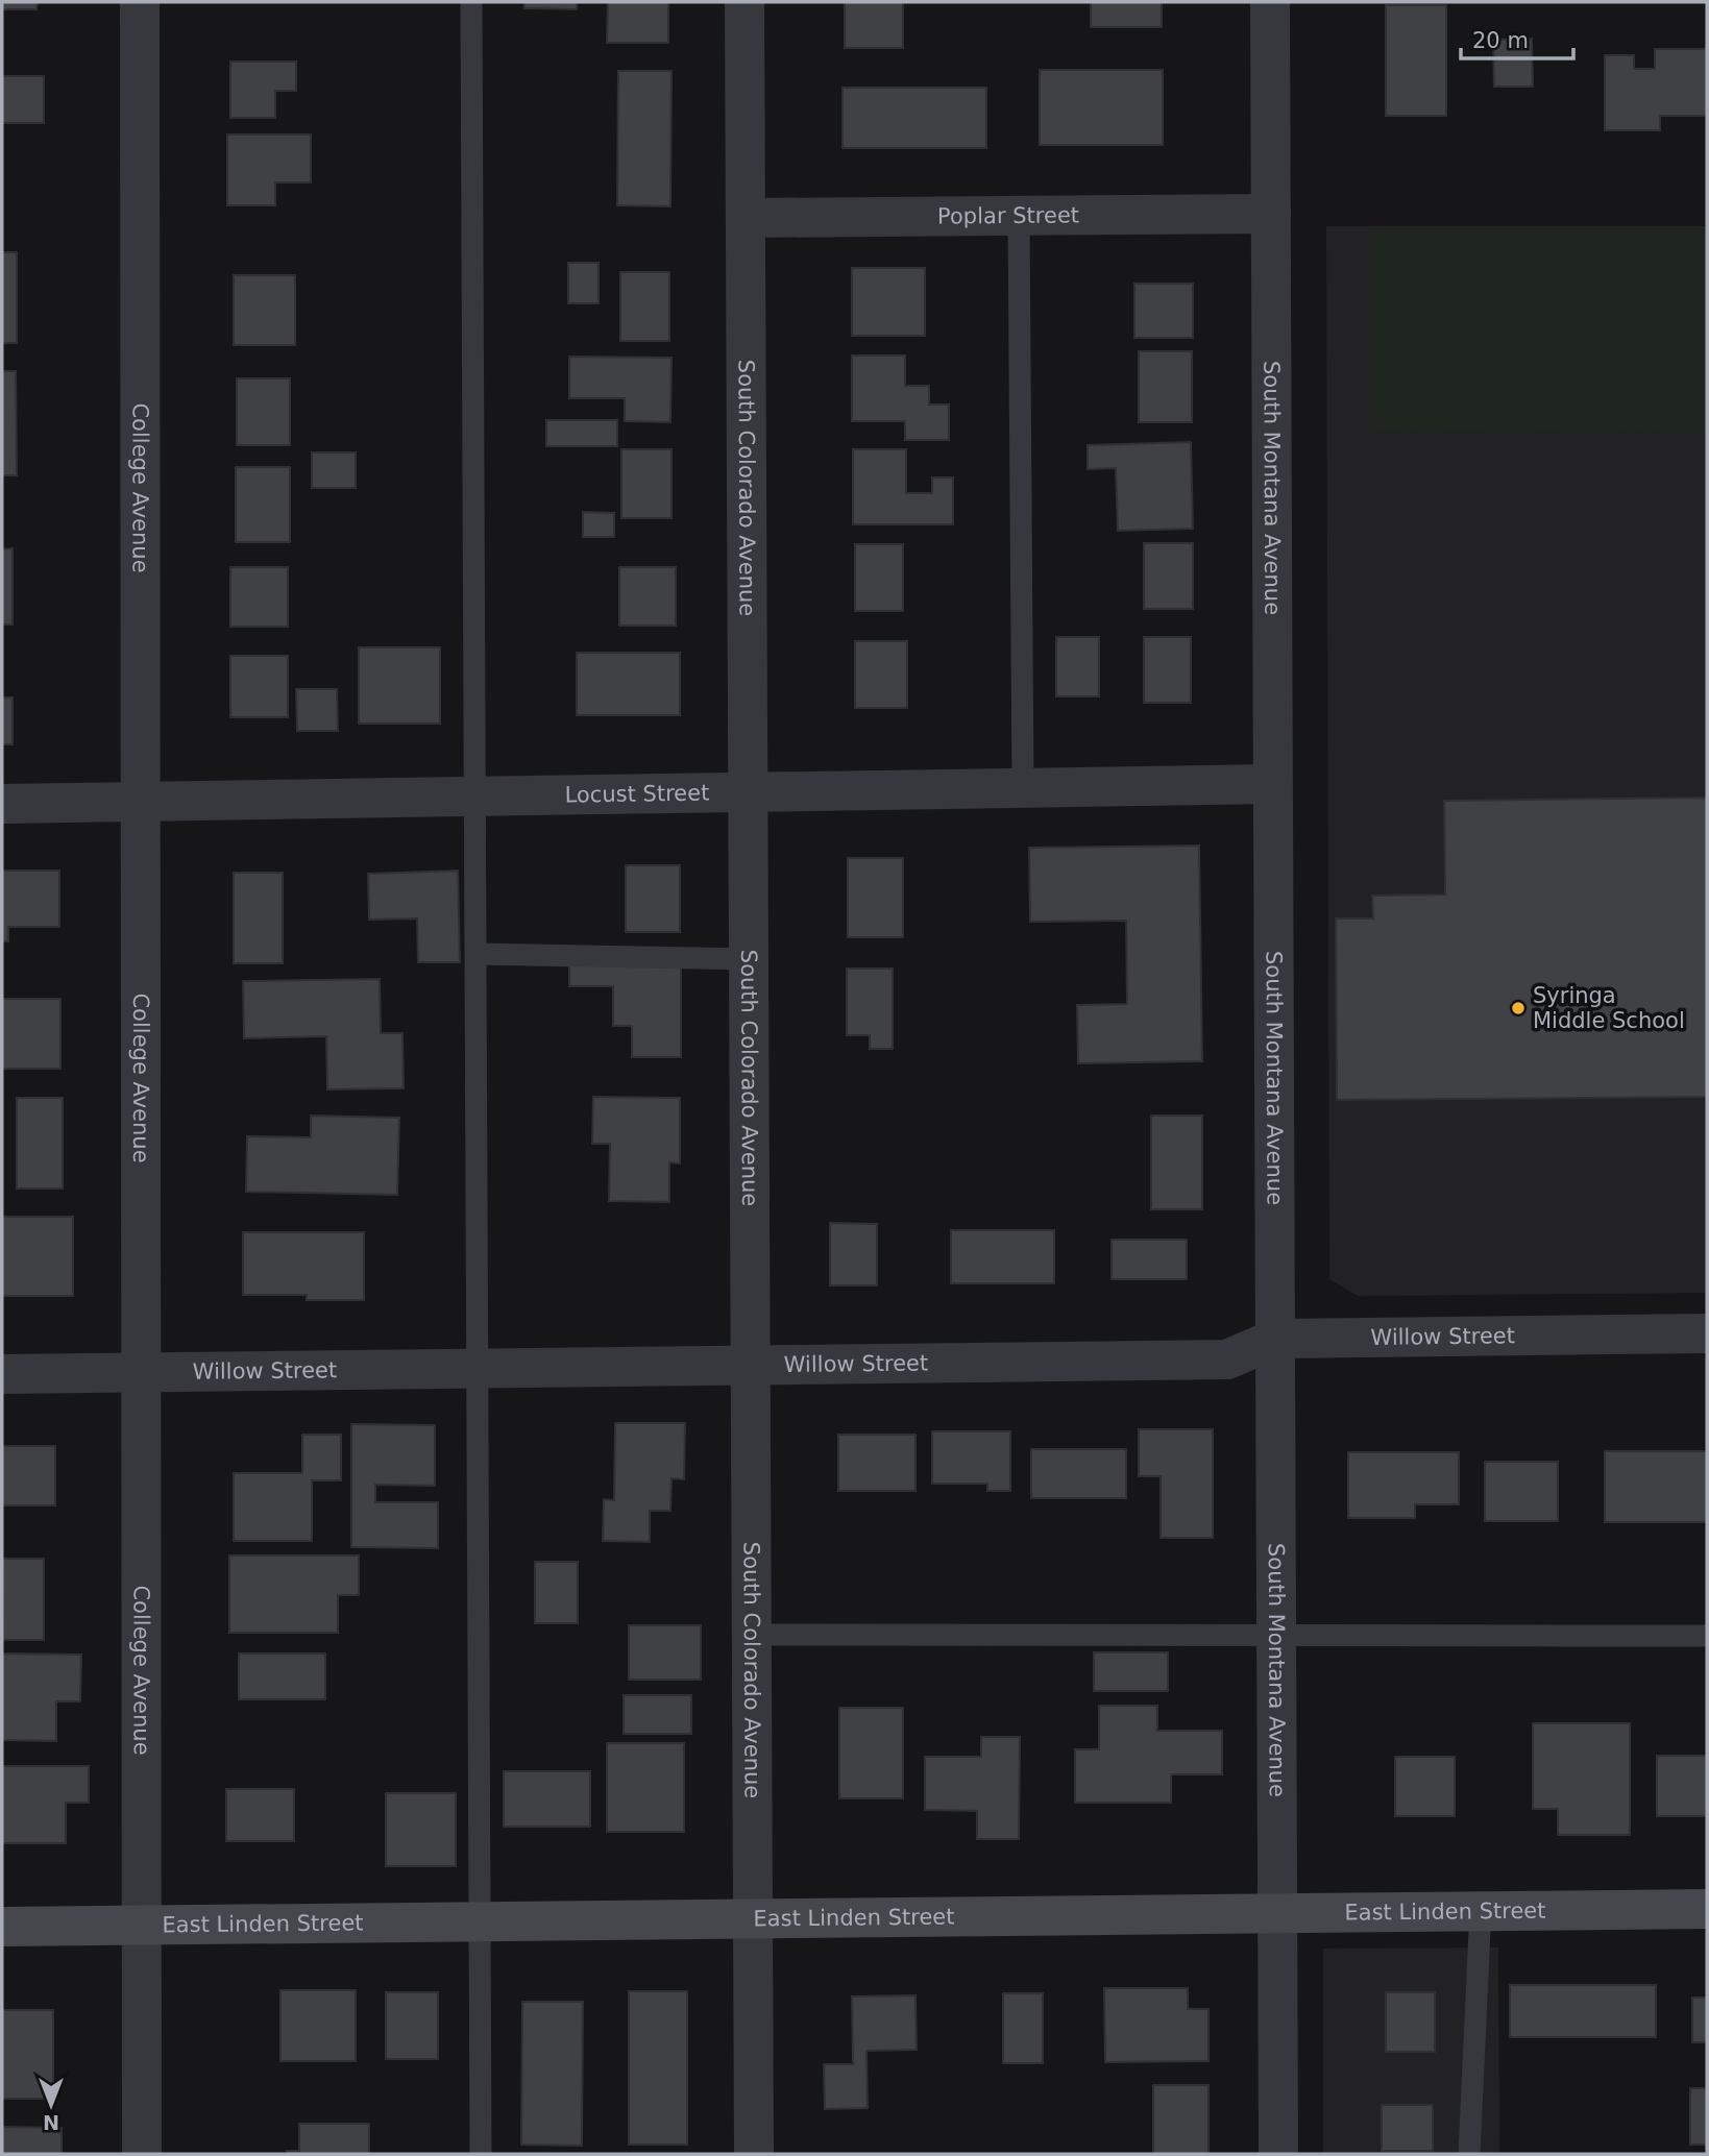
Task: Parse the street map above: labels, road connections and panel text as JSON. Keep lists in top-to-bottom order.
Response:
{
  "streets": {
    "main road": ["East Linden Street"],
    "street": [
      "Poplar Street",
      "College Avenue",
      "South Colorado Avenue",
      "South Montana Avenue",
      "Locust Street",
      "Willow Street"
    ]
  },
  "crossings": [
    ["Poplar Street", "South Colorado Avenue"],
    ["Poplar Street", "South Montana Avenue"],
    ["College Avenue", "Locust Street"],
    ["College Avenue", "Willow Street"],
    ["College Avenue", "East Linden Street"],
    ["South Colorado Avenue", "Locust Street"],
    ["South Colorado Avenue", "Willow Street"],
    ["South Colorado Avenue", "East Linden Street"],
    ["South Montana Avenue", "Locust Street"],
    ["South Montana Avenue", "Willow Street"],
    ["South Montana Avenue", "East Linden Street"]
  ],
  "places": ["Syringa Middle School"],
  "scale_bar": "20 m",
  "north": "bottom"
}
